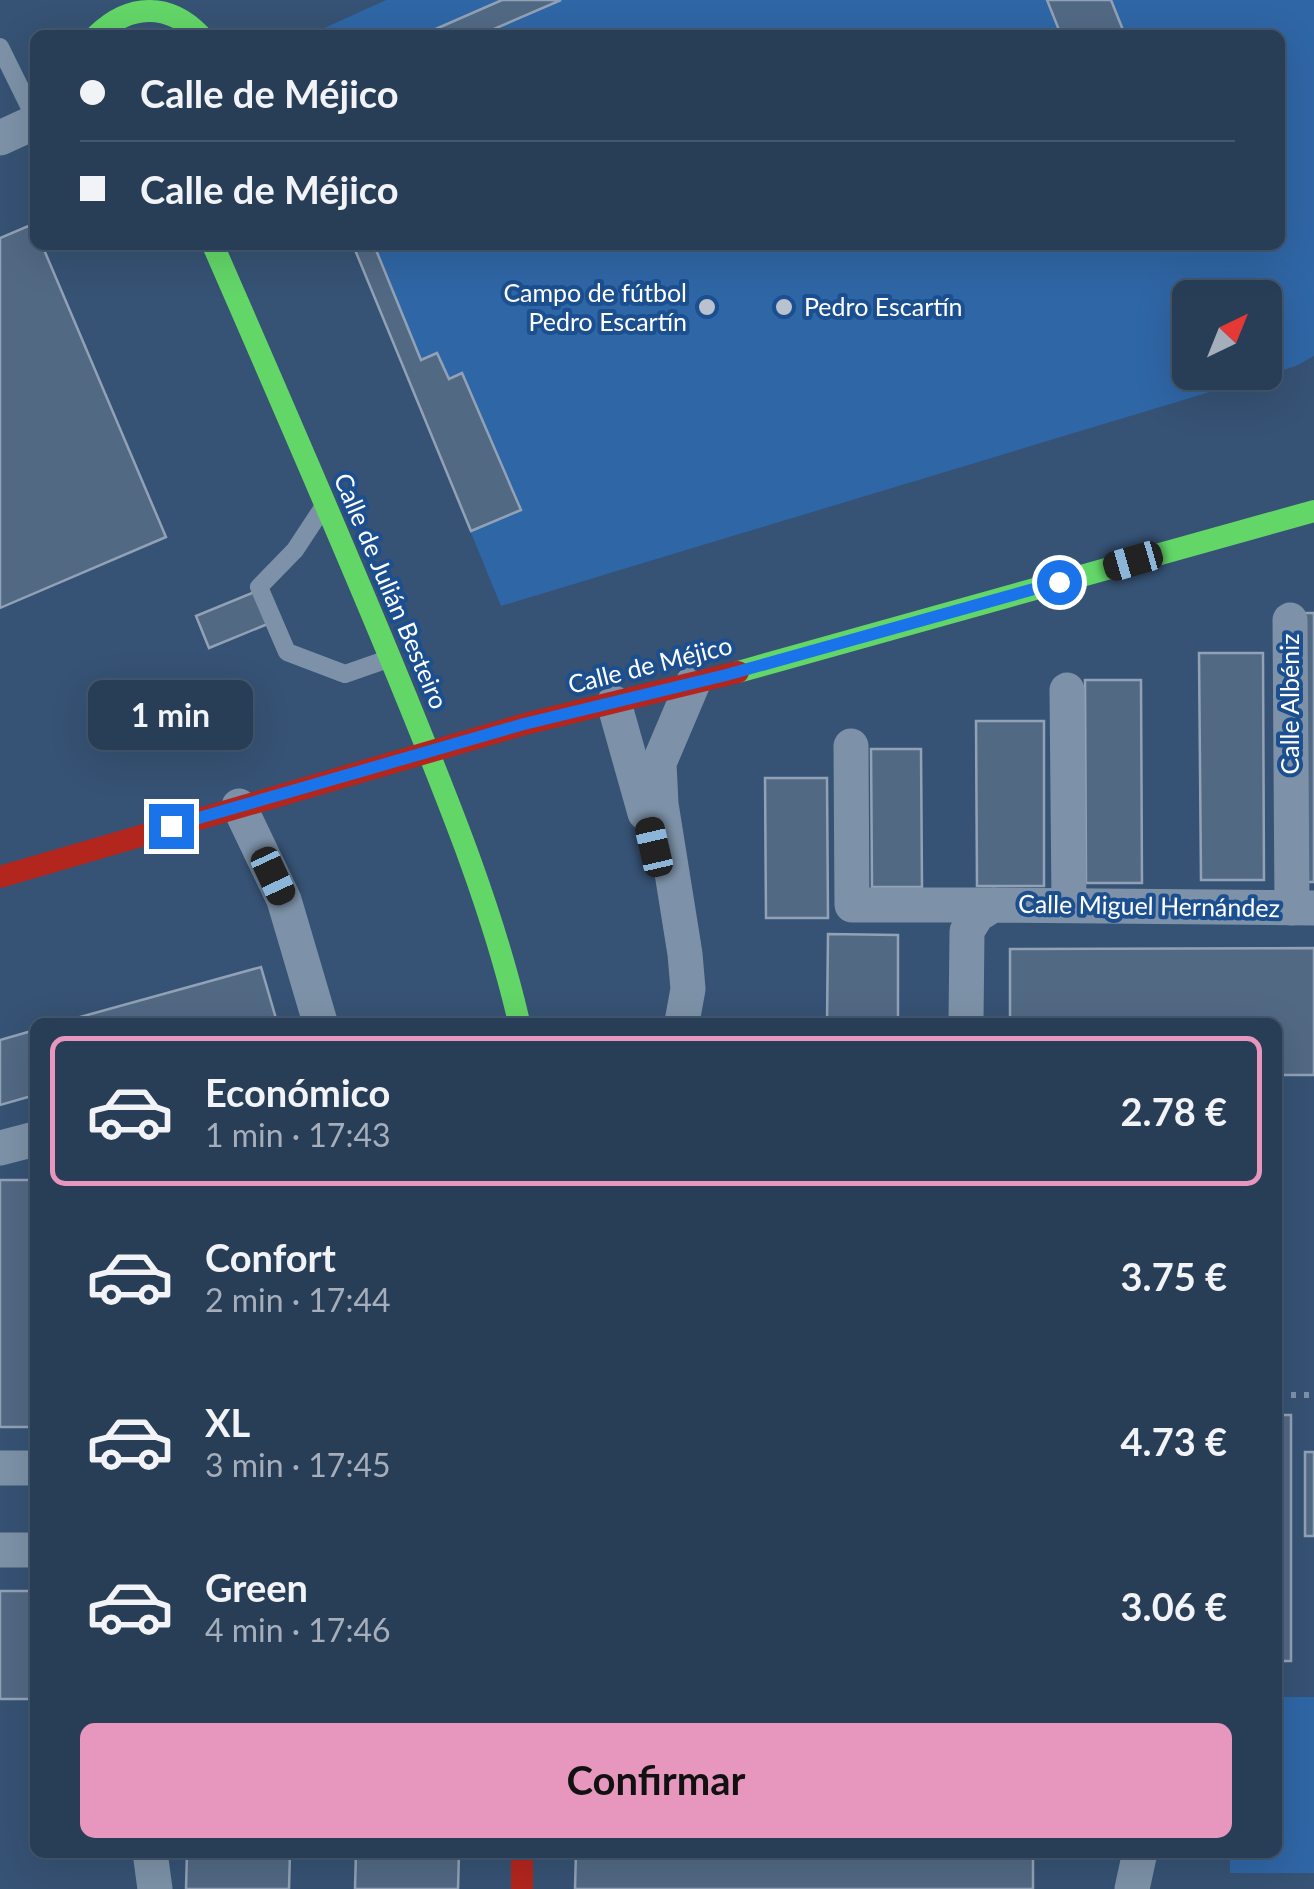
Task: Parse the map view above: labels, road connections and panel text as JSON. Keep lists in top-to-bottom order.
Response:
{
  "streets": {
    "street": [
      "Calle de Julián Besteiro",
      "Calle de Méjico",
      "Calle Albéniz",
      "Calle Miguel Hernández"
    ]
  },
  "crossings": [
    ["Calle Albéniz", "Calle Miguel Hernández"]
  ],
  "places": ["Campo de fútbol Pedro Escartín", "Pedro Escartín"],
  "north": "top right",
  "page": {
    "banner": ["Calle de Méjico", "Calle de Méjico"],
    "bubble": "1 min",
    "list": [
      {
        "name": "Económico",
        "note": "1 min · 17:43",
        "value": "2.78 €"
      },
      {
        "name": "Confort",
        "note": "2 min · 17:44",
        "value": "3.75 €"
      },
      {
        "name": "XL",
        "note": "3 min · 17:45",
        "value": "4.73 €"
      },
      {
        "name": "Green",
        "note": "4 min · 17:46",
        "value": "3.06 €"
      }
    ],
    "buttons": "Confirmar"
  }
}
